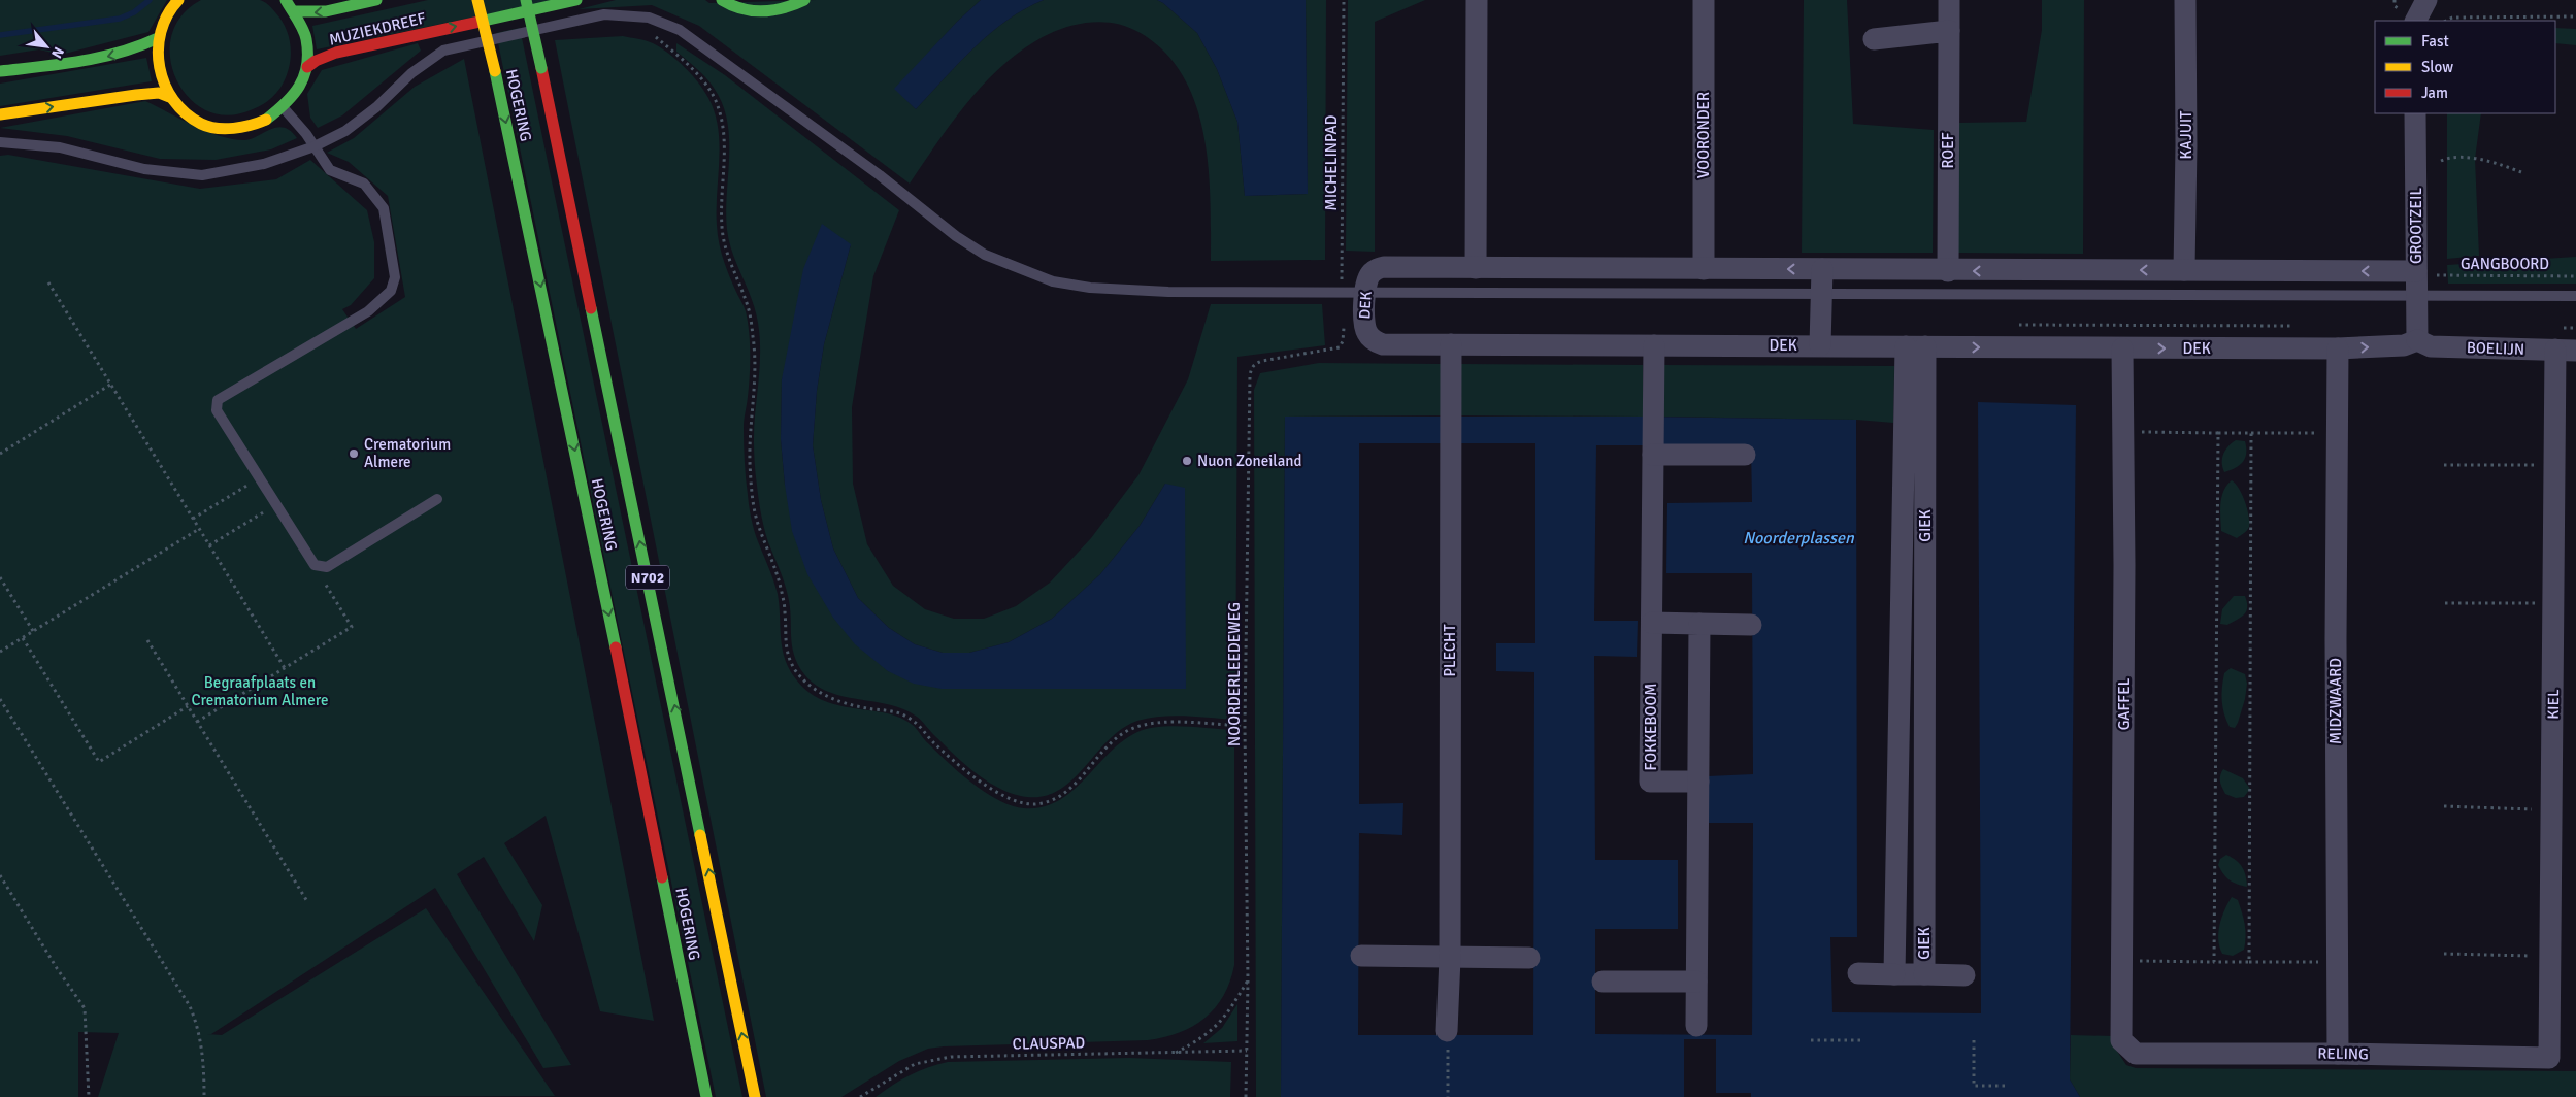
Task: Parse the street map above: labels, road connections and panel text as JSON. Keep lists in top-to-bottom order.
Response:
{
  "streets": {
    "main road": ["MUZIEKDREEF", "HOGERING", "N702"],
    "street": [
      "VOORONDER",
      "KAJUIT",
      "ROEF",
      "GROOTZEIL",
      "DEK",
      "BOELIJN",
      "GIEK",
      "PLECHT",
      "MIDZWAARD",
      "GAFFEL",
      "KIEL",
      "FOKKEBOOM",
      "RELING"
    ],
    "path": [
      "MICHELINPAD",
      "GANGBOORD",
      "NOORDERLEEDEWEG",
      "CLAUSPAD"
    ]
  },
  "crossings": [
    ["VOORONDER", "DEK"],
    ["KAJUIT", "DEK"],
    ["ROEF", "DEK"],
    ["GROOTZEIL", "GANGBOORD"],
    ["GROOTZEIL", "DEK"],
    ["GROOTZEIL", "BOELIJN"],
    ["GANGBOORD", "DEK"],
    ["DEK", "BOELIJN"],
    ["DEK", "GIEK"],
    ["DEK", "PLECHT"],
    ["DEK", "MIDZWAARD"],
    ["DEK", "GAFFEL"],
    ["DEK", "FOKKEBOOM"],
    ["BOELIJN", "KIEL"],
    ["NOORDERLEEDEWEG", "CLAUSPAD"],
    ["MIDZWAARD", "RELING"],
    ["GAFFEL", "RELING"],
    ["KIEL", "RELING"]
  ],
  "water": ["Noorderplassen"],
  "parks": ["Begraafplaats en Crematorium Almere"],
  "places": ["Crematorium Almere", "Nuon Zoneiland"],
  "legend": ["Fast", "Slow", "Jam"],
  "north": "bottom right"
}
